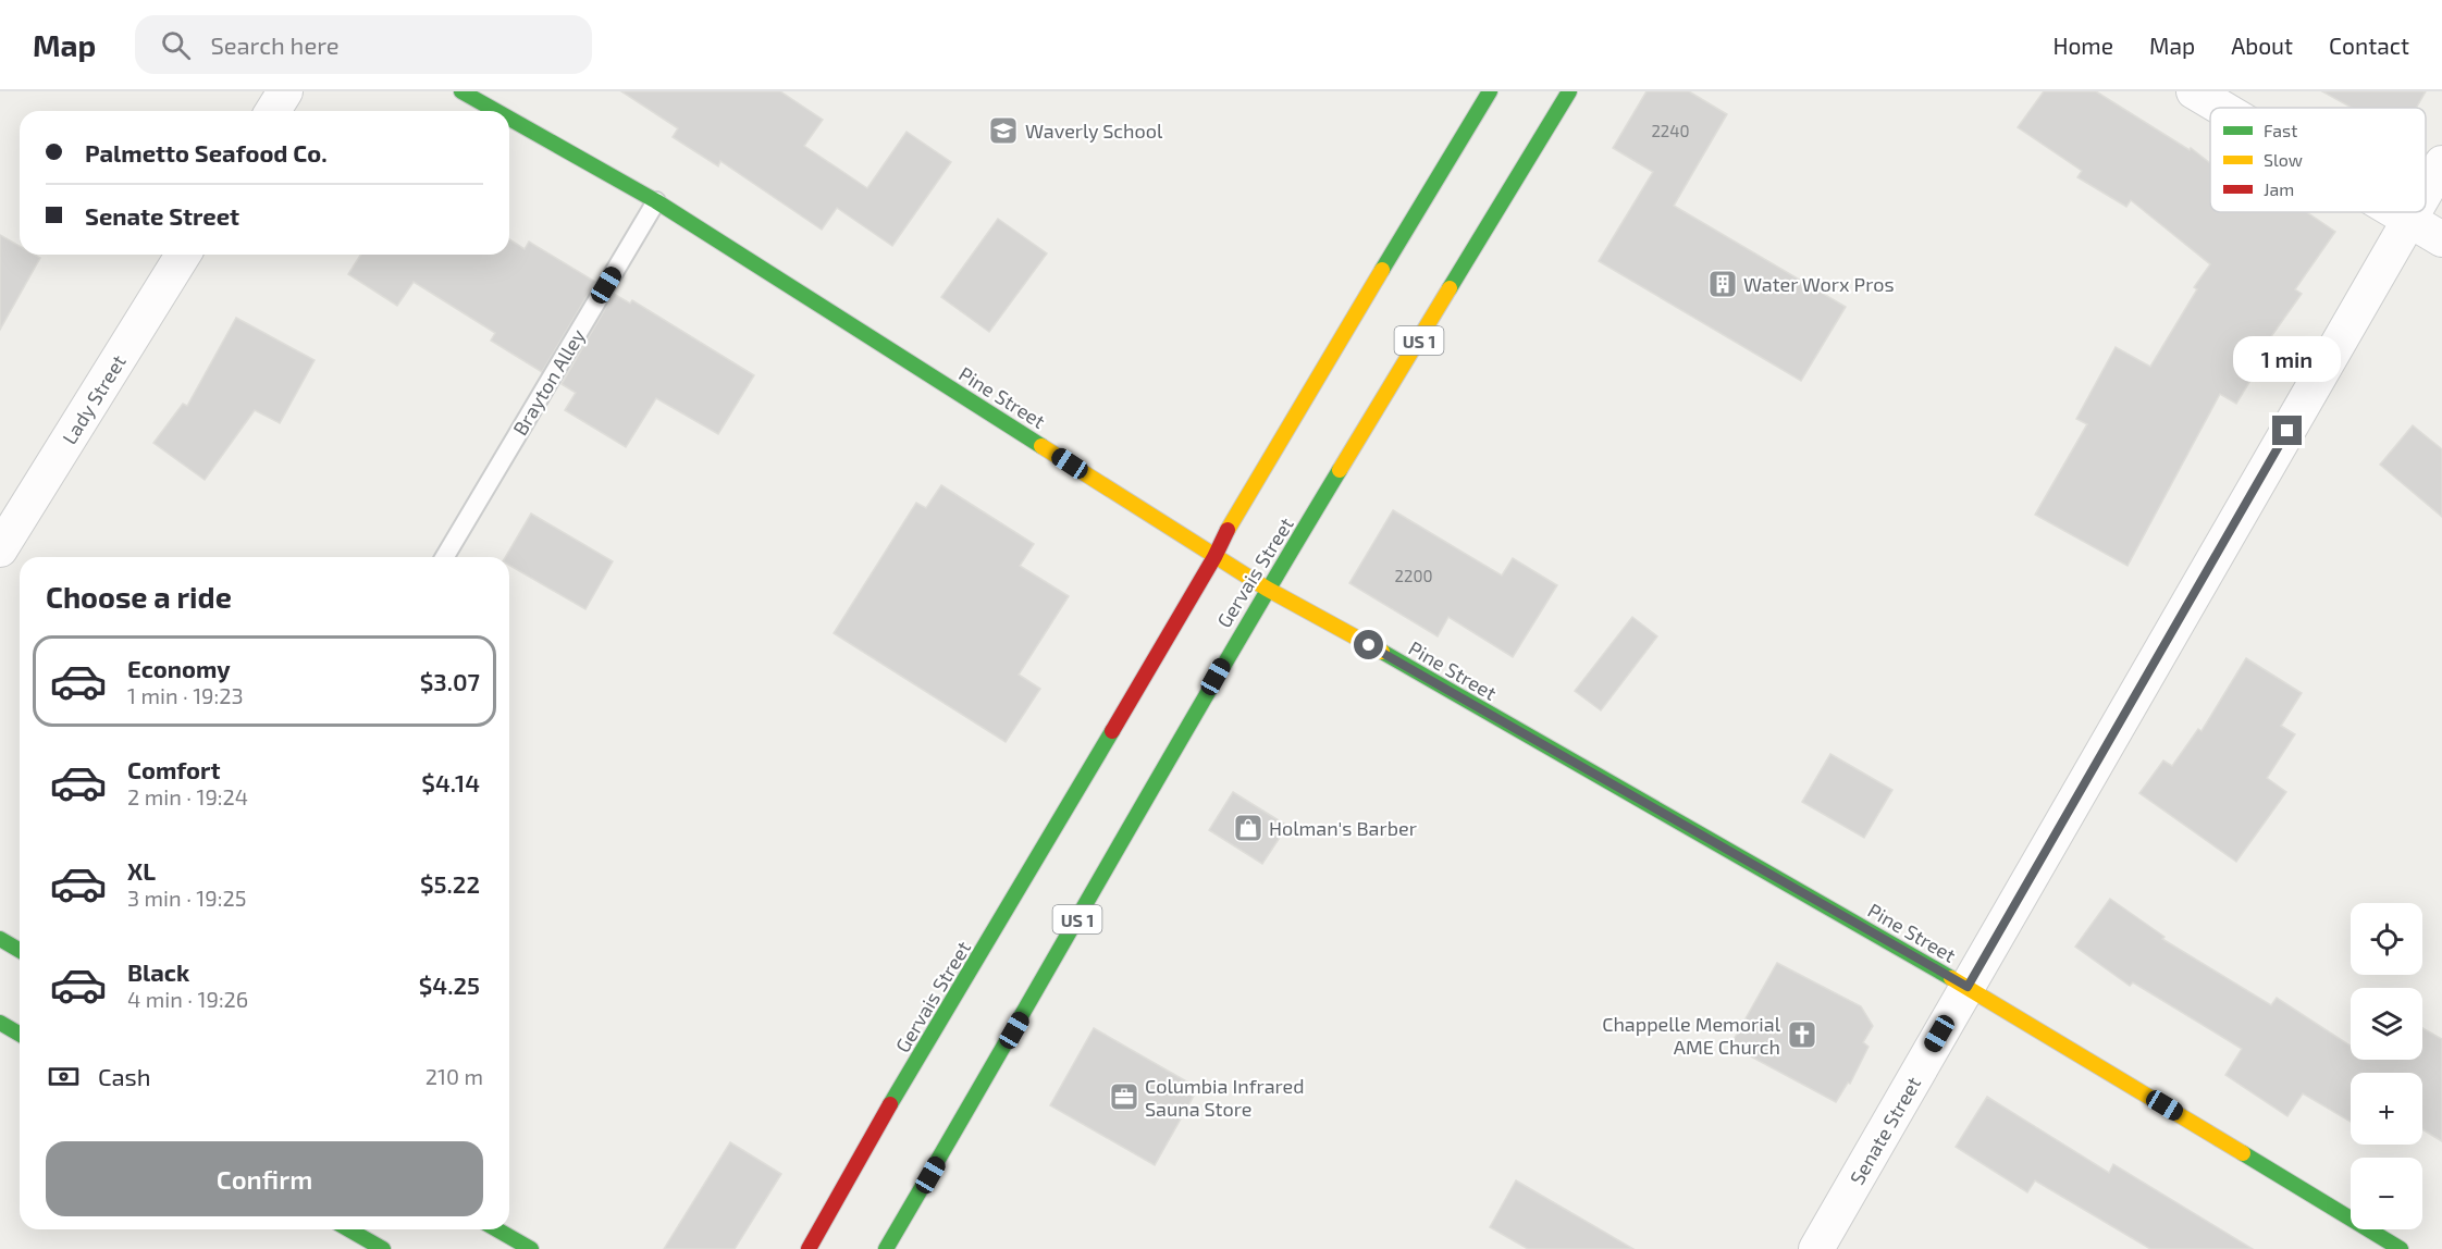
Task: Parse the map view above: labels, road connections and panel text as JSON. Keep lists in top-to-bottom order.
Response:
{
  "streets": {
    "main road": ["US 1", "Pine Street", "Gervais Street"],
    "street": ["Lady Street", "Senate Street"],
    "lane": ["Brayton Alley"]
  },
  "crossings": [
    ["Brayton Alley", "Pine Street"],
    ["Pine Street", "Gervais Street"],
    ["Pine Street", "Senate Street"]
  ],
  "places": {
    "school or university": ["Waverly School"],
    "building": ["Water Worx Pros"],
    "shop": ["Holman's Barber"],
    "church": ["Chappelle Memorial AME Church"],
    "office": ["Columbia Infrared Sauna Store"]
  },
  "house_numbers": ["2240", "2200"],
  "legend": ["Fast", "Slow", "Jam"],
  "page": {
    "header": "Map",
    "search": "Search here",
    "nav": [
      "Home",
      "Map",
      "About",
      "Contact"
    ],
    "banner": ["Palmetto Seafood Co.", "Senate Street"],
    "bubble": "1 min",
    "heading": "Choose a ride",
    "list": [
      {
        "name": "Economy",
        "note": "1 min · 19:23",
        "value": "$3.07"
      },
      {
        "name": "Comfort",
        "note": "2 min · 19:24",
        "value": "$4.14"
      },
      {
        "name": "XL",
        "note": "3 min · 19:25",
        "value": "$5.22"
      },
      {
        "name": "Black",
        "note": "4 min · 19:26",
        "value": "$4.25"
      }
    ],
    "map_buttons": ["+", "−"],
    "pay": ["Cash", "210 m"],
    "buttons": "Confirm"
  }
}
